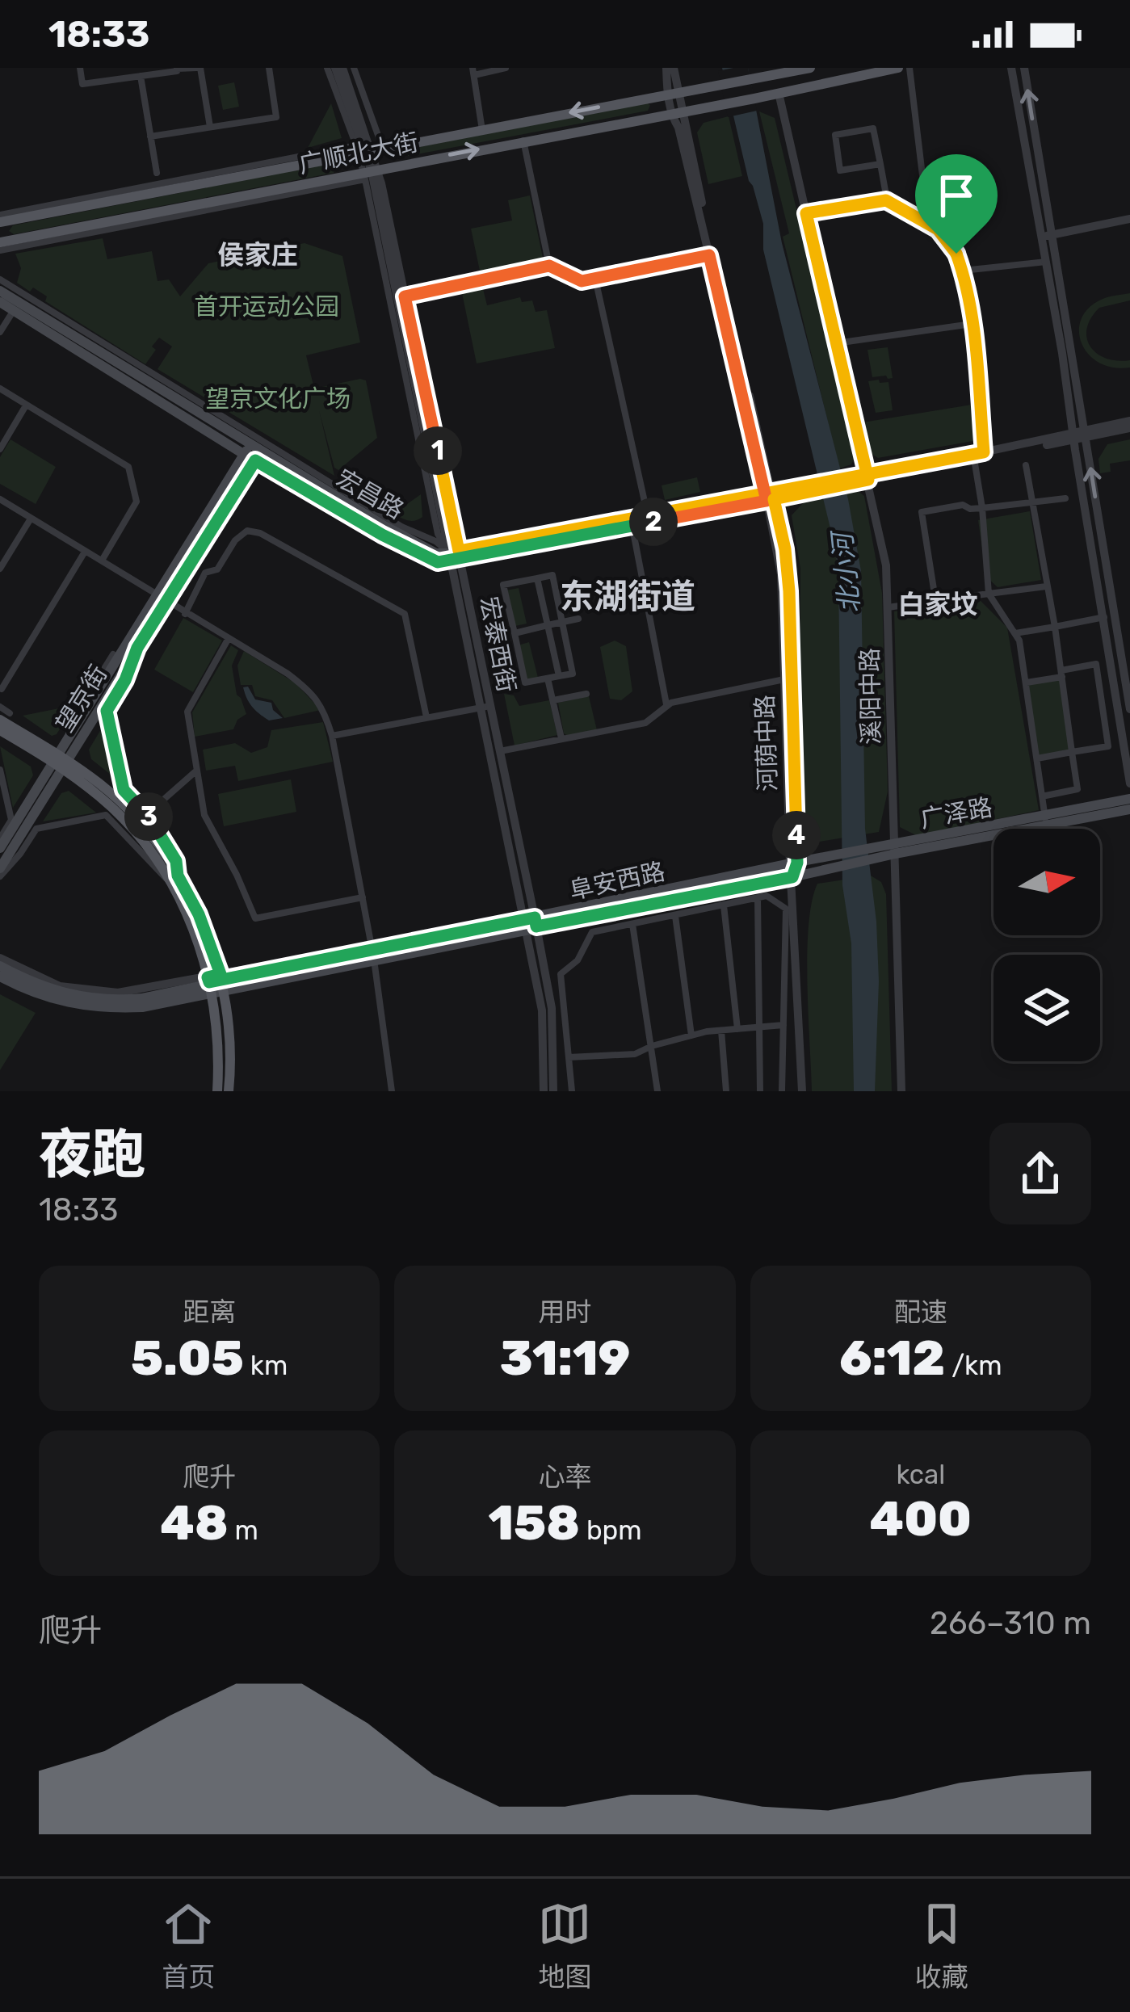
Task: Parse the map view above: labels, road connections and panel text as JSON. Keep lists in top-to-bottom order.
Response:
{
  "streets": {
    "main road": [
      "广顺北大街",
      "宏昌路",
      "望京街",
      "广泽路",
      "阜安西路"
    ],
    "street": ["宏泰西街", "溪阳中路", "河荫中路"]
  },
  "crossings": [
    ["广顺北大街", "宏泰西街"],
    ["广顺北大街", "溪阳中路"],
    ["广顺北大街", "河荫中路"],
    ["宏昌路", "宏泰西街"],
    ["宏昌路", "望京街"],
    ["宏泰西街", "阜安西路"],
    ["溪阳中路", "广泽路"],
    ["河荫中路", "广泽路"],
    ["河荫中路", "阜安西路"],
    ["广泽路", "阜安西路"]
  ],
  "districts": ["侯家庄", "东湖街道", "白家坟"],
  "water": ["北小河"],
  "parks": ["首开运动公园", "望京文化广场"],
  "north": "right",
  "page": {
    "status": "18:33",
    "pins": [
      "1",
      "2",
      "3",
      "4"
    ],
    "heading": ["夜跑", "18:33"],
    "stats": [
      ["距离", "5.05 km"],
      ["用时", "31:19"],
      ["配速", "6:12 /km"],
      ["爬升", "48 m"],
      ["心率", "158 bpm"],
      ["kcal", "400"]
    ],
    "chart": ["爬升", "266–310 m"],
    "tabs": ["首页", "地图", "收藏"]
  }
}
